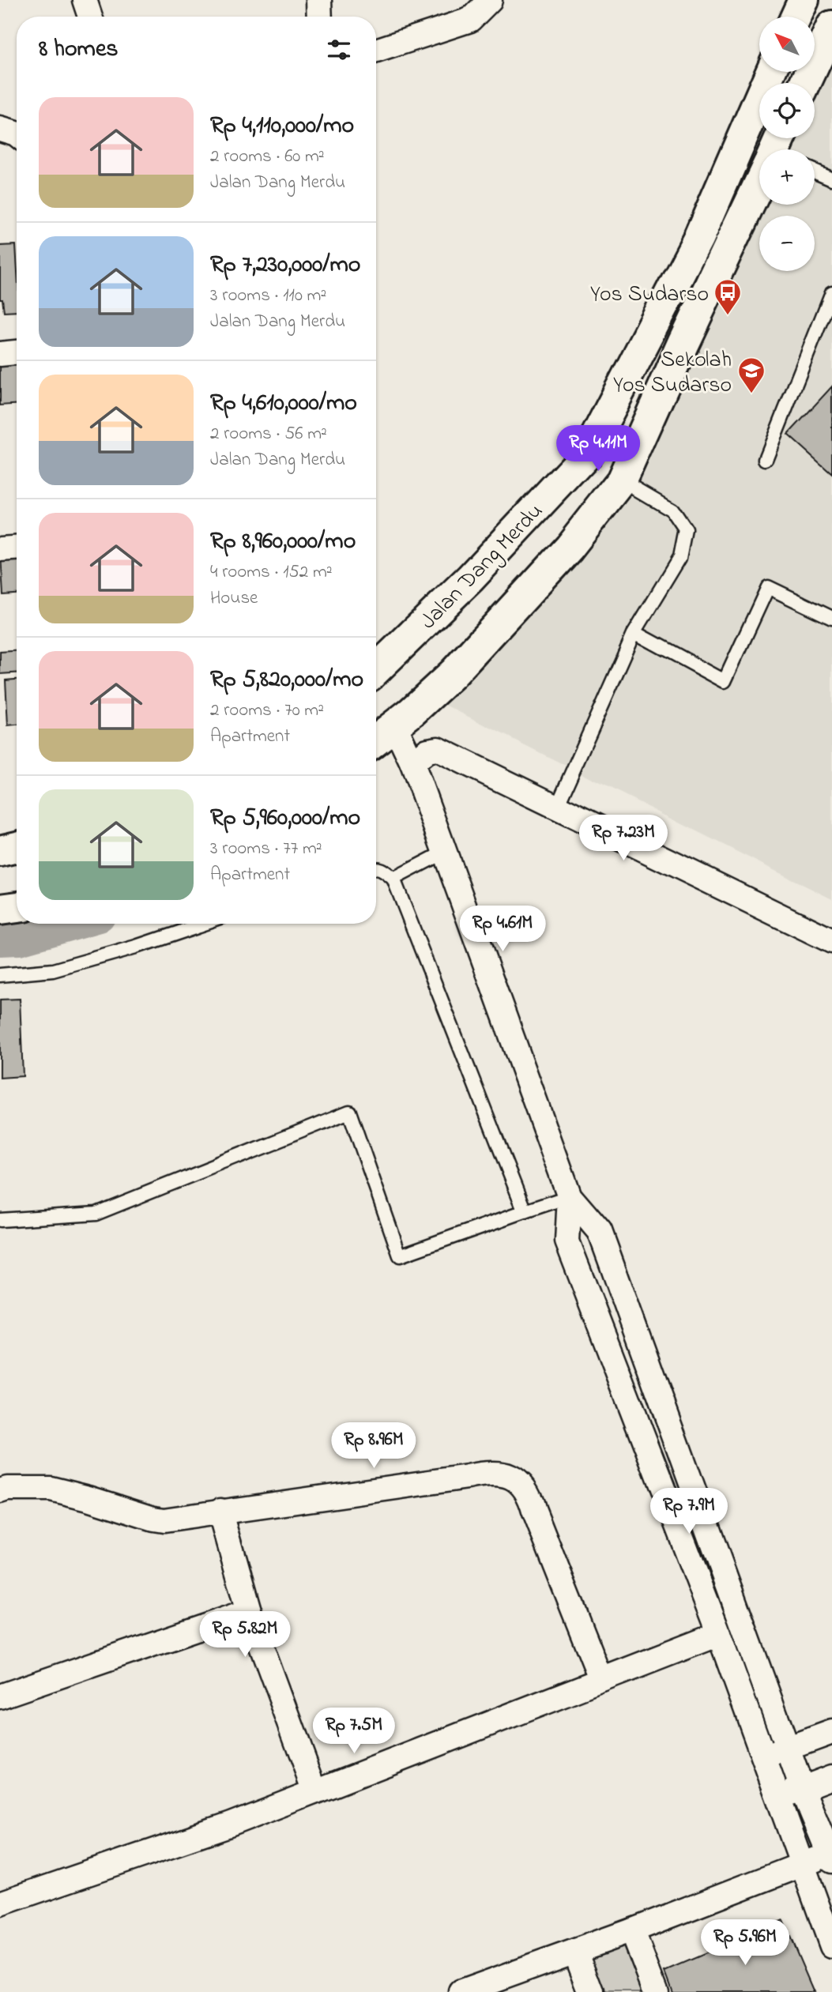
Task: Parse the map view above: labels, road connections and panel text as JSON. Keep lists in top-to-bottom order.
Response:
{
  "streets": {
    "main road": ["Jalan Dang Merdu"]
  },
  "places": {
    "bus stop": ["Yos Sudarso"],
    "school or university": ["Sekolah Yos Sudarso"]
  },
  "north": "top left",
  "page": {
    "map_buttons": ["+", "−"],
    "heading": "8 homes",
    "list": [
      {
        "name": "Rp 4,110,000/mo",
        "note": "2 rooms · 60 m² · Jalan Dang Merdu"
      },
      {
        "name": "Rp 7,230,000/mo",
        "note": "3 rooms · 110 m² · Jalan Dang Merdu"
      },
      {
        "name": "Rp 4,610,000/mo",
        "note": "2 rooms · 56 m² · Jalan Dang Merdu"
      },
      {
        "name": "Rp 8,960,000/mo",
        "note": "4 rooms · 152 m² · House"
      },
      {
        "name": "Rp 5,820,000/mo",
        "note": "2 rooms · 70 m² · Apartment"
      },
      {
        "name": "Rp 5,960,000/mo",
        "note": "3 rooms · 77 m² · Apartment"
      }
    ],
    "price": [
      "Rp 4.11M",
      "Rp 7.23M",
      "Rp 4.61M",
      "Rp 8.96M",
      "Rp 7.9M",
      "Rp 5.82M",
      "Rp 7.5M",
      "Rp 5.96M"
    ]
  }
}
